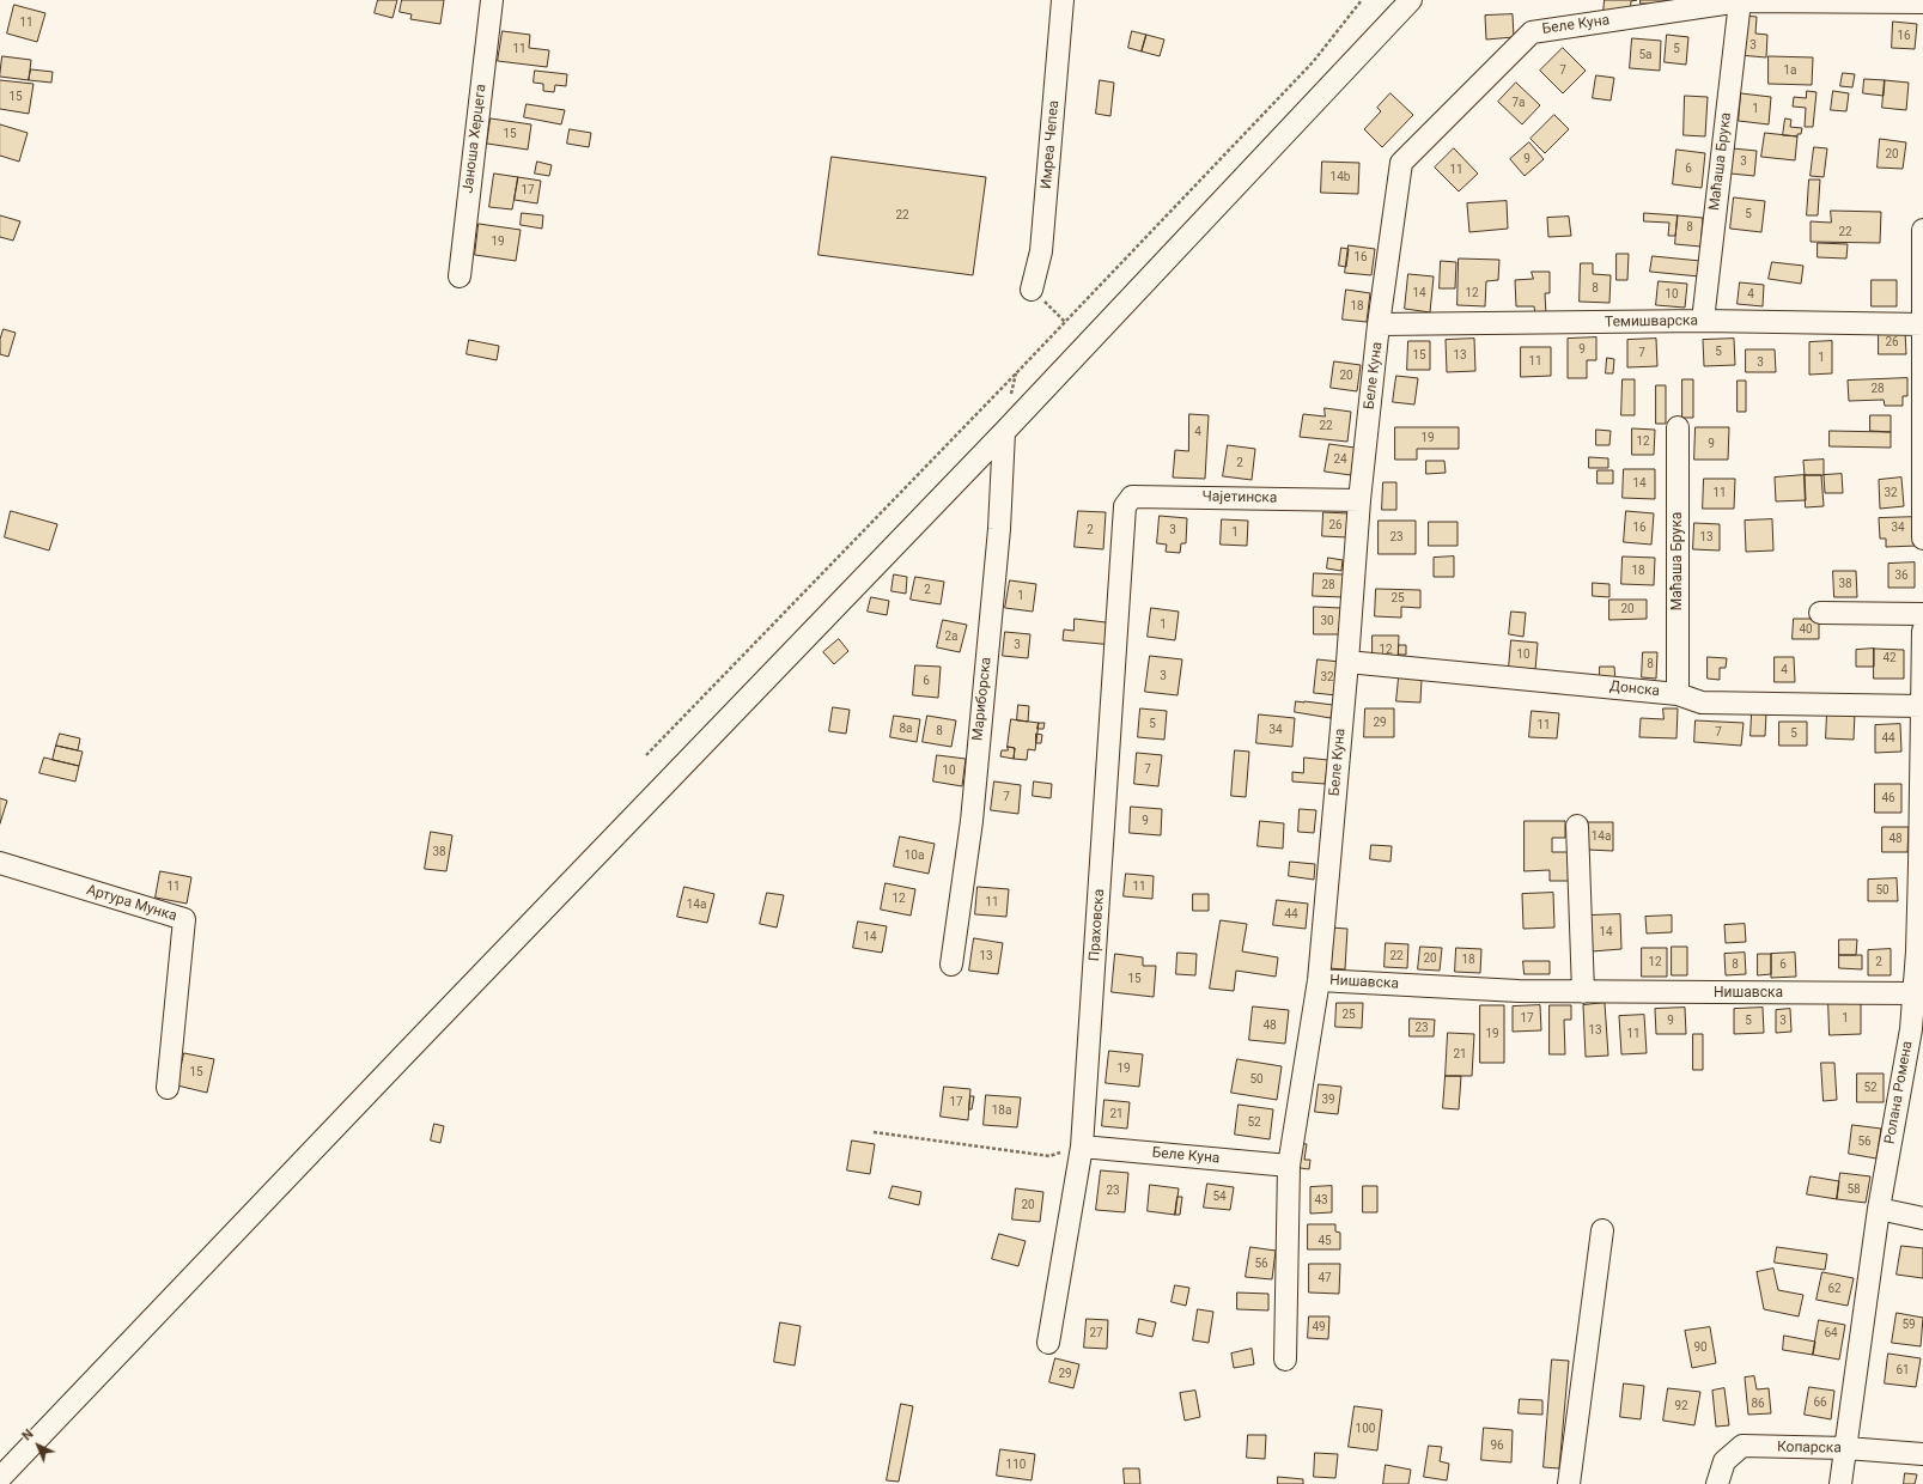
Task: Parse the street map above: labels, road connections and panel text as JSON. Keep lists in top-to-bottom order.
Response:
{
  "streets": {
    "street": [
      "Беле Куна",
      "Јаноша Херцега",
      "Имреа Чепеа",
      "Маћаша Брука",
      "Темишварска",
      "Чајетинска",
      "Донска",
      "Мариборска",
      "Артура Мунка",
      "Праховска",
      "Нишавска",
      "Ролана Ромена",
      "Копарска"
    ]
  },
  "crossings": [
    ["Беле Куна", "Маћаша Брука"],
    ["Беле Куна", "Темишварска"],
    ["Беле Куна", "Чајетинска"],
    ["Беле Куна", "Донска"],
    ["Беле Куна", "Праховска"],
    ["Беле Куна", "Нишавска"],
    ["Маћаша Брука", "Темишварска"],
    ["Маћаша Брука", "Донска"],
    ["Чајетинска", "Праховска"],
    ["Донска", "Ролана Ромена"],
    ["Нишавска", "Ролана Ромена"],
    ["Ролана Ромена", "Копарска"]
  ],
  "house_numbers": [
    "11",
    "16",
    "3",
    "11",
    "5",
    "5a",
    "7",
    "1a",
    "15",
    "7a",
    "1",
    "15",
    "20",
    "9",
    "3",
    "6",
    "11",
    "14b",
    "17",
    "5",
    "22",
    "8",
    "22",
    "19",
    "16",
    "8",
    "14",
    "12",
    "10",
    "4",
    "18",
    "26",
    "9",
    "5",
    "7",
    "15",
    "13",
    "1",
    "11",
    "3",
    "20",
    "28",
    "22",
    "4",
    "19",
    "12",
    "9",
    "24",
    "2",
    "14",
    "11",
    "32",
    "26",
    "16",
    "34",
    "2",
    "3",
    "1",
    "23",
    "13",
    "18",
    "36",
    "38",
    "28",
    "2",
    "1",
    "25",
    "20",
    "30",
    "1",
    "40",
    "2a",
    "3",
    "12",
    "10",
    "42",
    "8",
    "4",
    "3",
    "32",
    "6",
    "29",
    "5",
    "11",
    "8a",
    "34",
    "8",
    "7",
    "5",
    "44",
    "7",
    "10",
    "7",
    "46",
    "9",
    "14a",
    "48",
    "38",
    "10a",
    "11",
    "11",
    "50",
    "12",
    "11",
    "14a",
    "44",
    "14",
    "14",
    "13",
    "22",
    "20",
    "18",
    "12",
    "2",
    "8",
    "6",
    "15",
    "25",
    "17",
    "1",
    "9",
    "5",
    "3",
    "48",
    "23",
    "13",
    "19",
    "11",
    "21",
    "19",
    "15",
    "50",
    "52",
    "39",
    "17",
    "18a",
    "21",
    "52",
    "56",
    "58",
    "23",
    "54",
    "43",
    "20",
    "45",
    "56",
    "47",
    "62",
    "59",
    "49",
    "27",
    "64",
    "90",
    "61",
    "29",
    "66",
    "86",
    "92",
    "100",
    "96",
    "110"
  ],
  "north": "top left"
}
